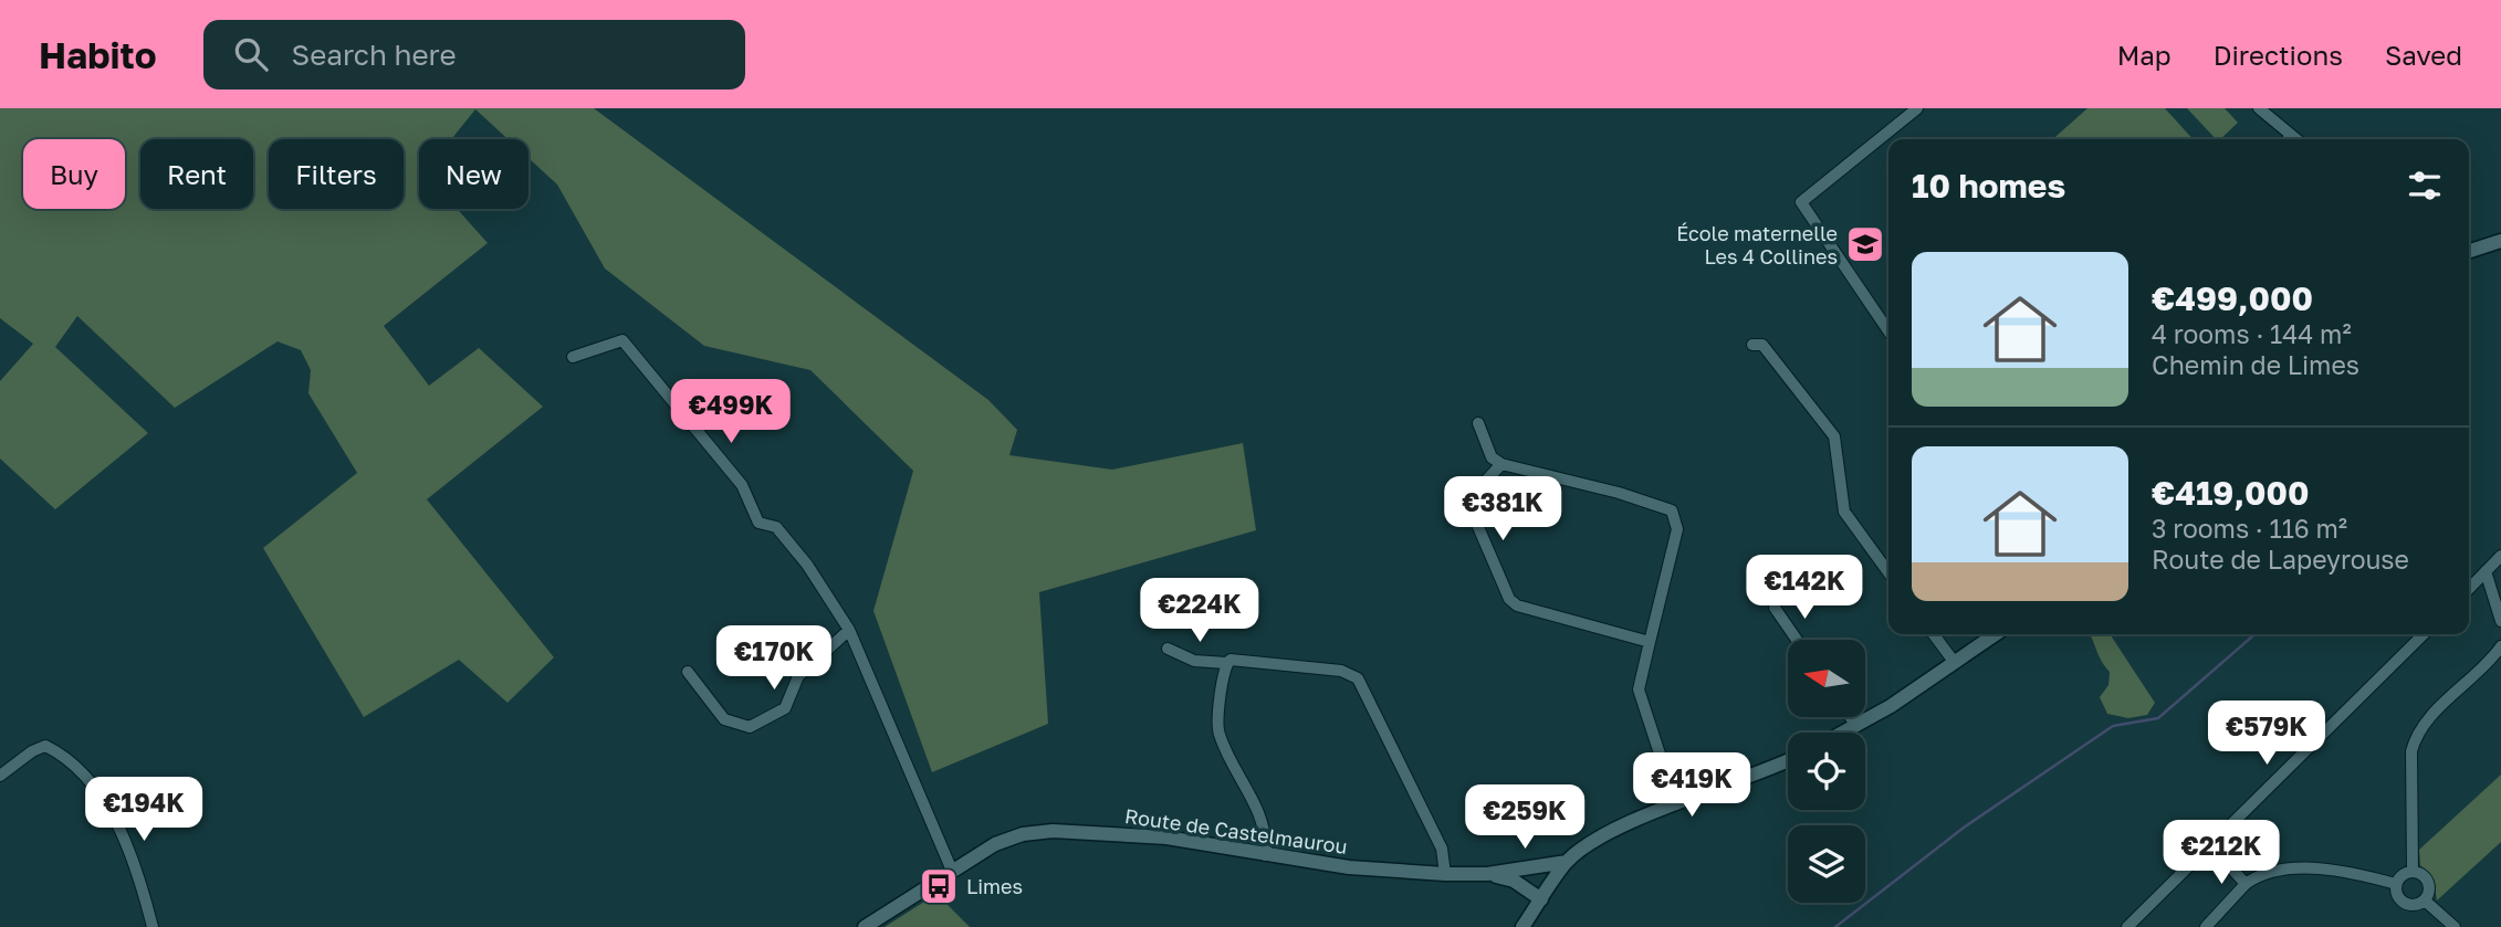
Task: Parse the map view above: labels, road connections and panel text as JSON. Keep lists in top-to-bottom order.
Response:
{
  "streets": {
    "street": ["Route de Castelmaurou"]
  },
  "places": {
    "school or university": ["École maternelle Les 4 Collines"],
    "bus stop": ["Limes"]
  },
  "north": "left",
  "page": {
    "header": "Habito",
    "search": "Search here",
    "nav": ["Map", "Directions", "Saved"],
    "chip": [
      "Buy",
      "Rent",
      "Filters",
      "New"
    ],
    "heading": "10 homes",
    "list": [
      {
        "name": "€499,000",
        "note": "4 rooms · 144 m² · Chemin de Limes"
      },
      {
        "name": "€419,000",
        "note": "3 rooms · 116 m² · Route de Lapeyrouse"
      }
    ],
    "price": [
      "€499K",
      "€381K",
      "€142K",
      "€224K",
      "€170K",
      "€579K",
      "€419K",
      "€194K",
      "€259K",
      "€212K"
    ]
  }
}
